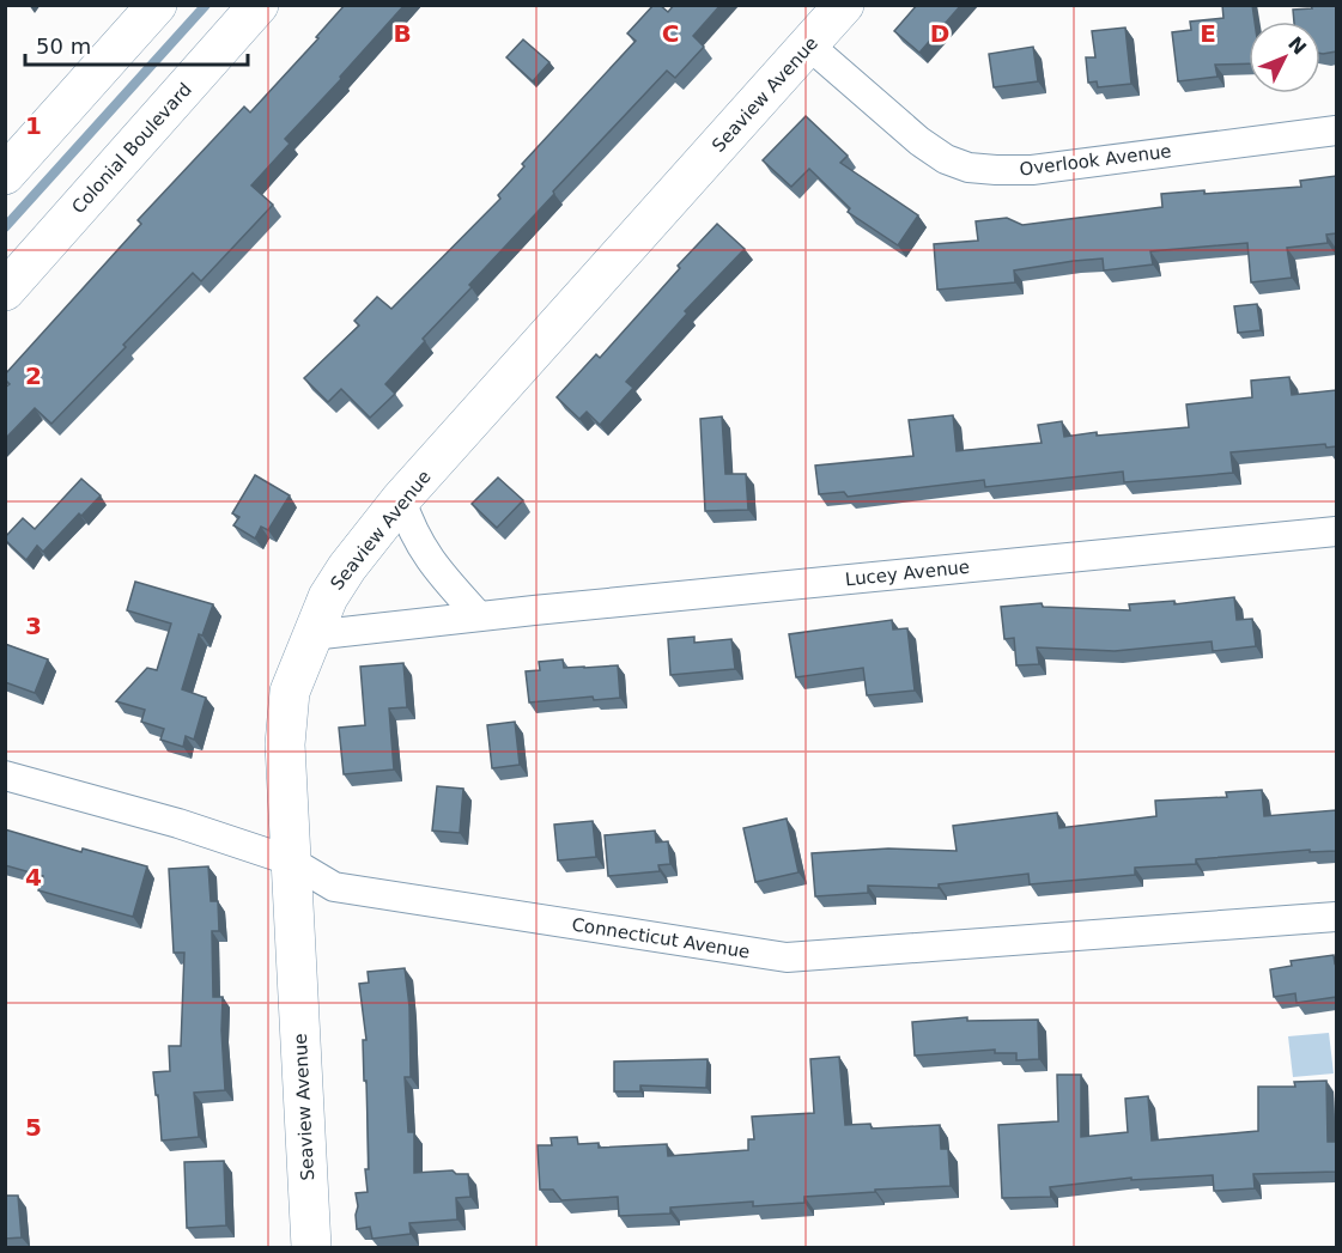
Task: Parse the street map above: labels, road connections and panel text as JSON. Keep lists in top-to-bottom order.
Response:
{
  "streets": {
    "street": [
      "Seaview Avenue",
      "Colonial Boulevard",
      "Overlook Avenue",
      "Lucey Avenue",
      "Connecticut Avenue"
    ]
  },
  "crossings": [
    ["Seaview Avenue", "Overlook Avenue"],
    ["Seaview Avenue", "Lucey Avenue"],
    ["Seaview Avenue", "Connecticut Avenue"]
  ],
  "scale_bar": "50 m",
  "north": "top right",
  "grid": {
    "columns": [
      "B",
      "C",
      "D",
      "E"
    ],
    "rows": [
      "1",
      "2",
      "3",
      "4",
      "5"
    ]
  }
}
